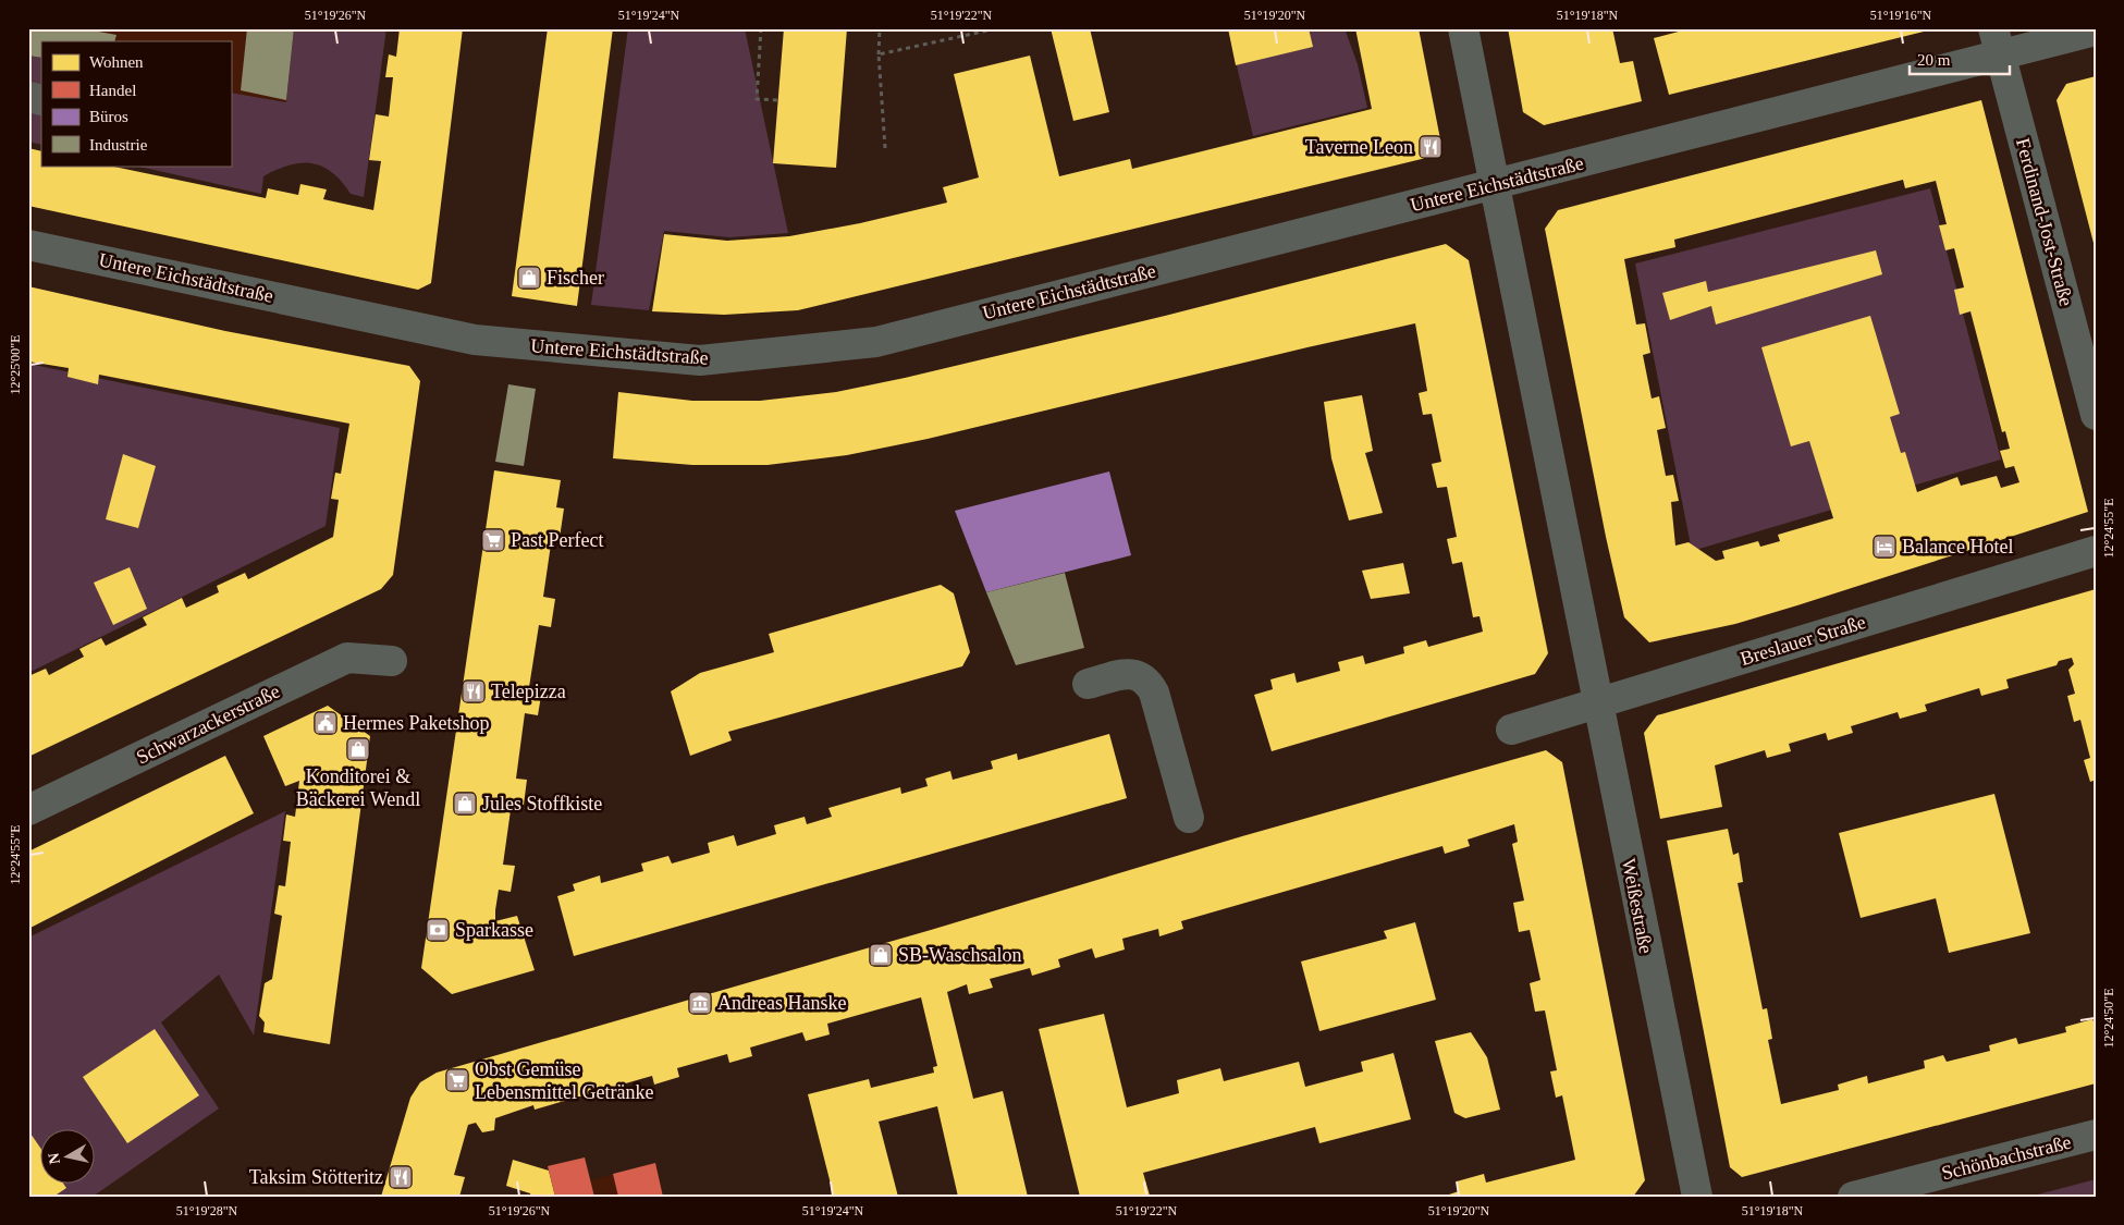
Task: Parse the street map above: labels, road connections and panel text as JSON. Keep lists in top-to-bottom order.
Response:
{
  "streets": {
    "street": [
      "Untere Eichstädtstraße",
      "Ferdinand-Jost-Straße",
      "Breslauer Straße",
      "Schwarzackerstraße",
      "Weißestraße",
      "Schönbachstraße"
    ]
  },
  "crossings": [
    ["Untere Eichstädtstraße", "Ferdinand-Jost-Straße"],
    ["Untere Eichstädtstraße", "Weißestraße"],
    ["Breslauer Straße", "Weißestraße"]
  ],
  "places": {
    "restaurant": ["Taverne Leon", "Telepizza", "Taksim Stötteritz"],
    "shop": [
      "Fischer",
      "Konditorei & Bäckerei Wendl",
      "Jules Stoffkiste",
      "SB-Waschsalon"
    ],
    "supermarket": ["Past Perfect", "Obst Gemüse Lebensmittel Getränke"],
    "hotel": ["Balance Hotel"],
    "public building": ["Hermes Paketshop"],
    "bank": ["Sparkasse"],
    "museum": ["Andreas Hanske"]
  },
  "legend": [
    "Wohnen",
    "Handel",
    "Büros",
    "Industrie"
  ],
  "scale_bar": "20 m",
  "north": "left",
  "coordinates": [
    "51°19'26\"N",
    "51°19'24\"N",
    "51°19'22\"N",
    "51°19'20\"N",
    "51°19'18\"N",
    "51°19'16\"N",
    "12°25'00\"E",
    "12°24'55\"E",
    "12°24'50\"E",
    "51°19'28\"N"
  ]
}
